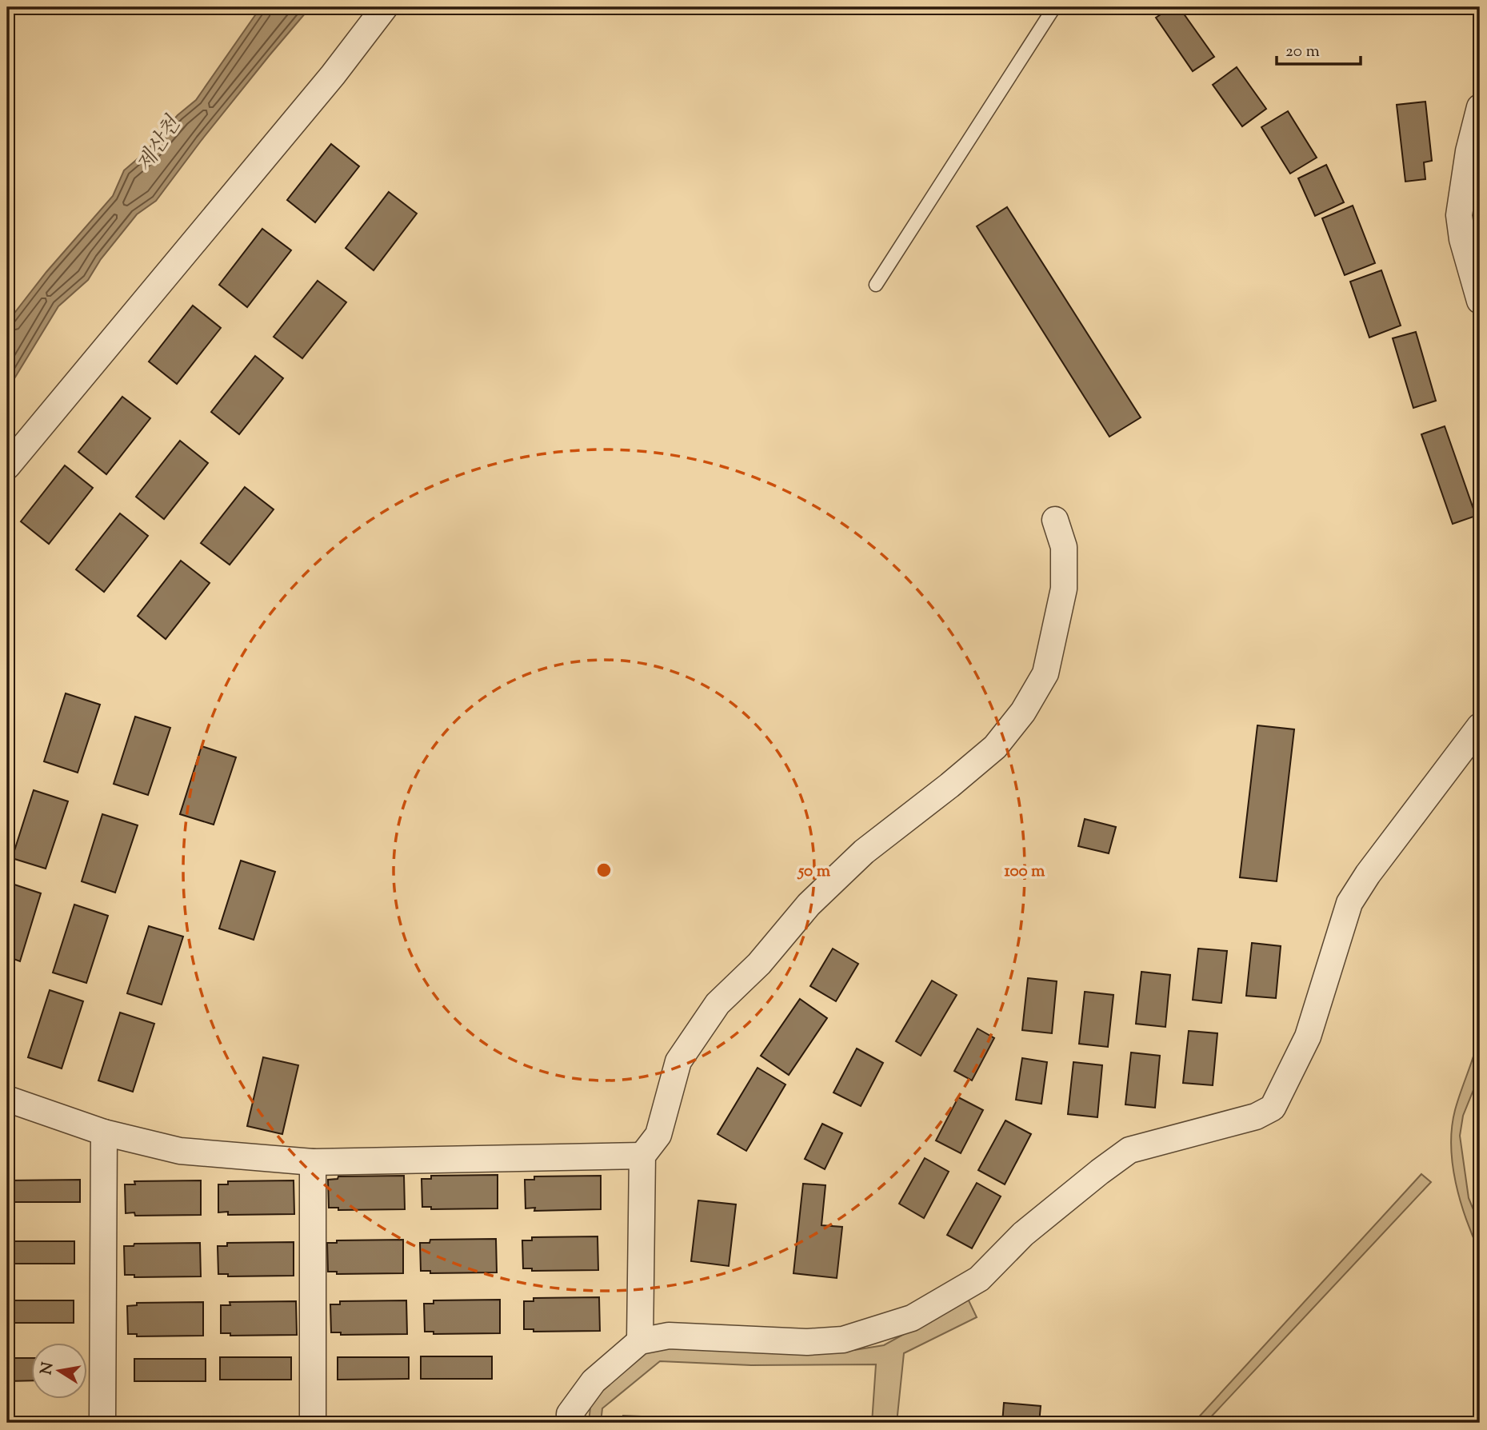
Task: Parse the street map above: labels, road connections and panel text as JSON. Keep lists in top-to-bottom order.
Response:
{
  "water": ["제산천"],
  "scale_bar": "20 m",
  "north": "left",
  "rings": ["50 m", "100 m"]
}
